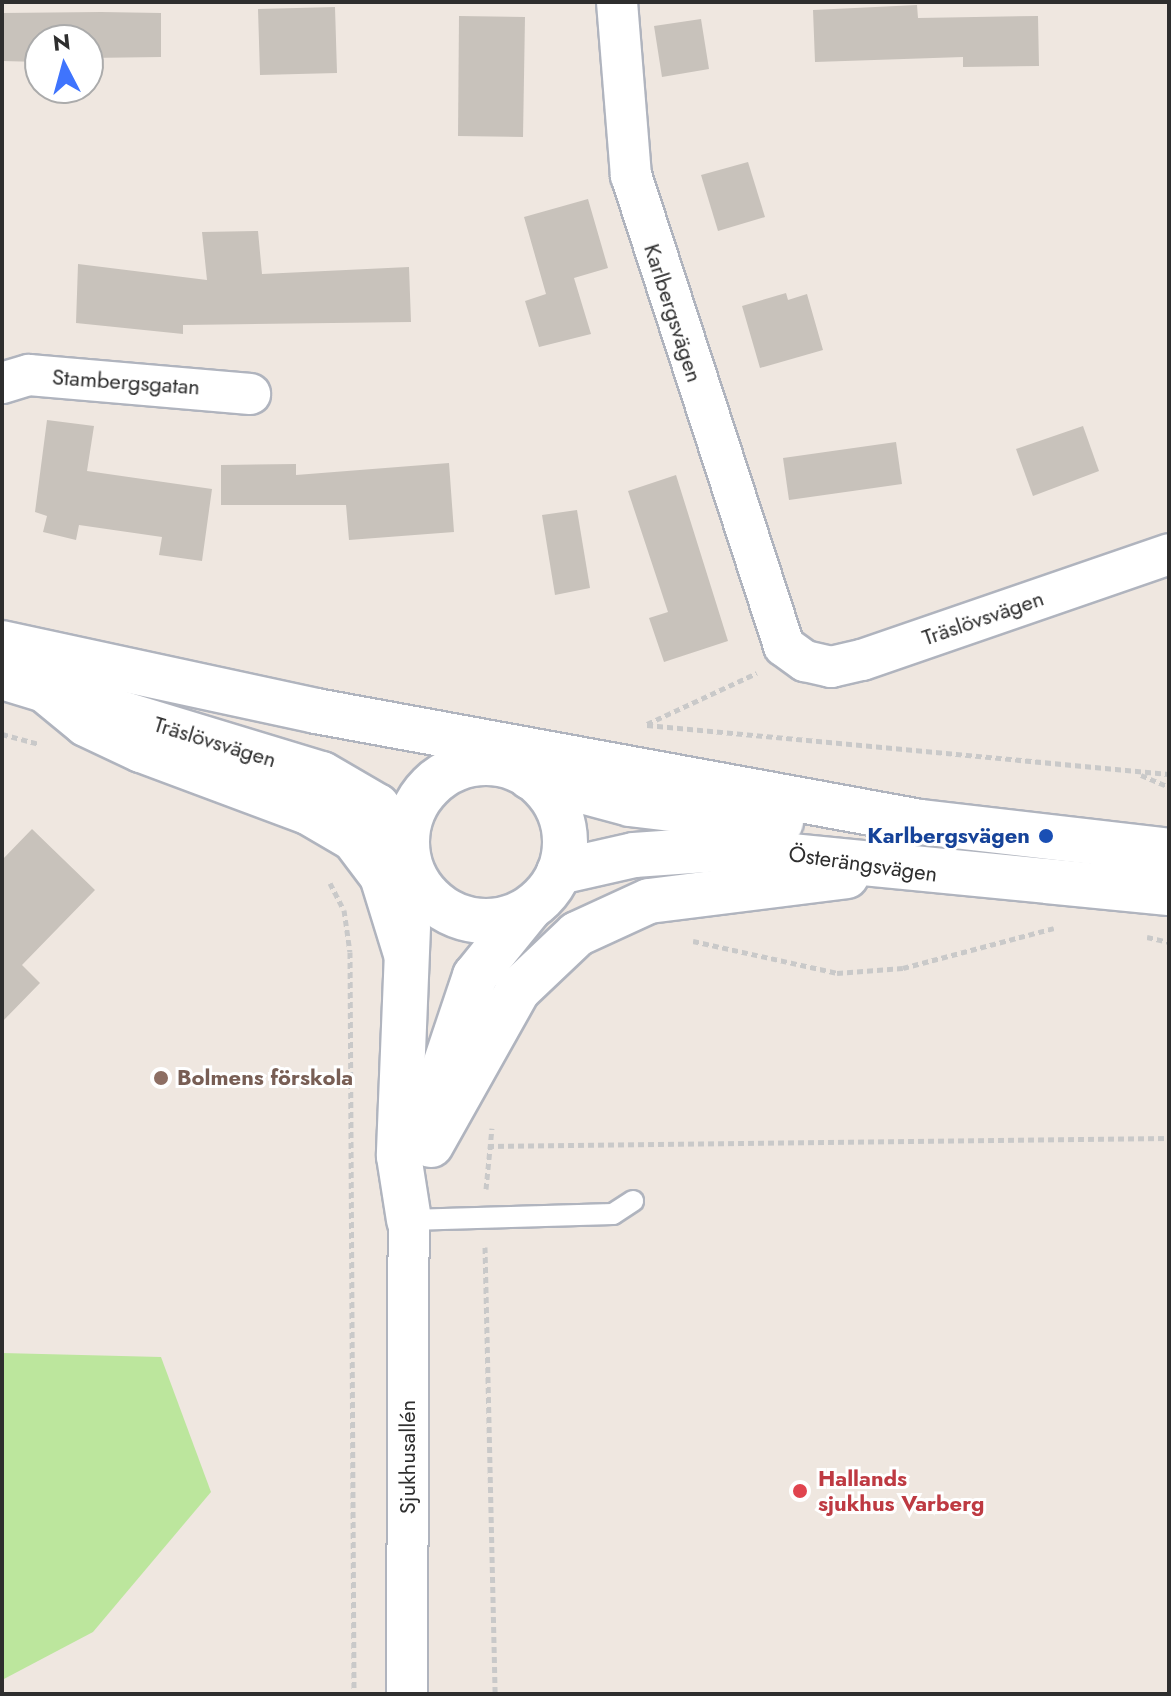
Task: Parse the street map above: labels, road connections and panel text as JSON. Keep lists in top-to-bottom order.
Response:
{
  "streets": {
    "street": [
      "Karlbergsvägen",
      "Stambergsgatan",
      "Träslövsvägen",
      "Österängsvägen",
      "Sjukhusallén"
    ]
  },
  "crossings": [
    ["Karlbergsvägen", "Träslövsvägen"],
    ["Träslövsvägen", "Österängsvägen"]
  ],
  "places": ["Karlbergsvägen", "Bolmens förskola", "Hallands sjukhus Varberg"],
  "north": "top"
}
